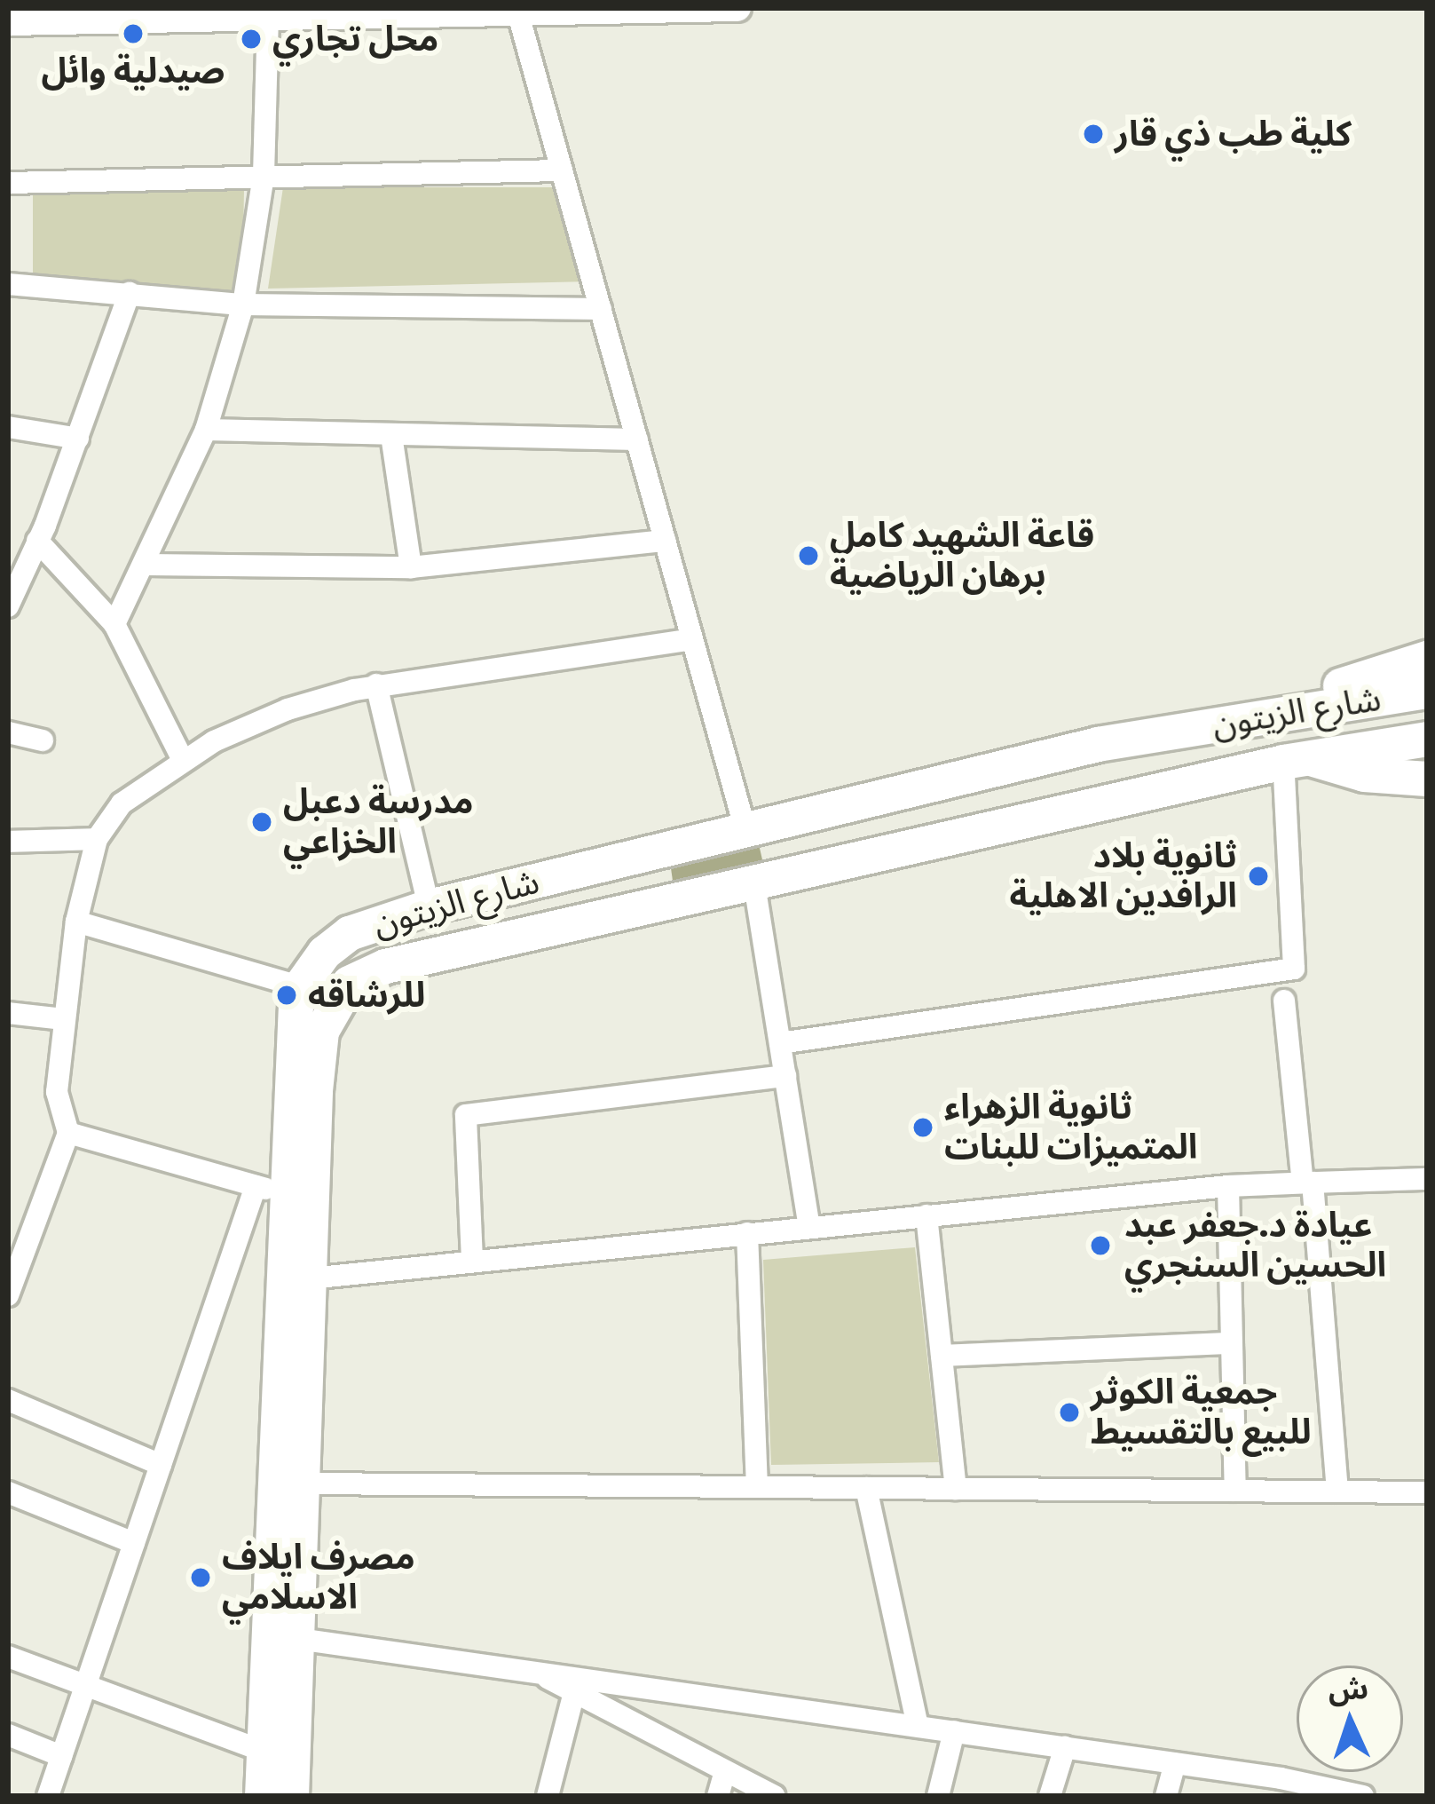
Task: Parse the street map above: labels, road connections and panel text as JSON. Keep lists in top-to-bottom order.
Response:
{
  "streets": {
    "main road": ["شارع الزيتون"]
  },
  "places": [
    "صيدلية وائل",
    "محل تجاري",
    "كلية طب ذي قار",
    "قاعة الشهيد كامل برهان الرياضية",
    "مدرسة دعبل الخزاعي",
    "ثانوية بلاد الرافدين الاهلية",
    "للرشاقه",
    "ثانوية الزهراء المتميزات للبنات",
    "عيادة د.جعفر عبد الحسين السنجري",
    "جمعية الكوثر للبيع بالتقسيط",
    "مصرف ايلاف الاسلامي"
  ],
  "north": "top"
}
